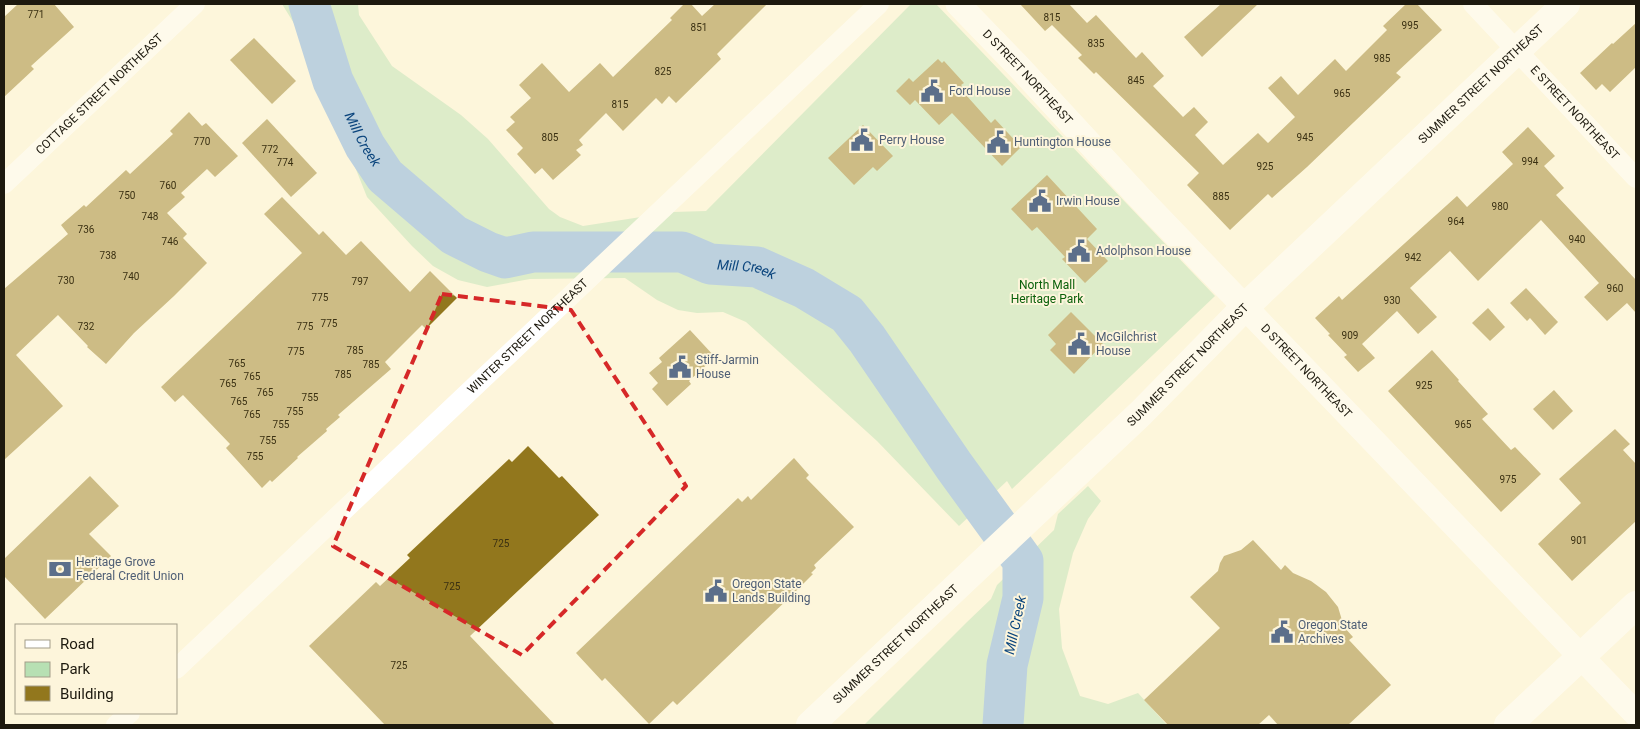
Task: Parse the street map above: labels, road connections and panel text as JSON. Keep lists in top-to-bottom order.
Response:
{
  "streets": {
    "main road": ["SUMMER STREET NORTHEAST"],
    "street": [
      "D STREET NORTHEAST",
      "COTTAGE STREET NORTHEAST",
      "E STREET NORTHEAST",
      "WINTER STREET NORTHEAST"
    ]
  },
  "crossings": [
    ["D STREET NORTHEAST", "SUMMER STREET NORTHEAST"],
    ["SUMMER STREET NORTHEAST", "E STREET NORTHEAST"]
  ],
  "water": ["Mill Creek"],
  "parks": ["North Mall Heritage Park"],
  "places": {
    "public building": [
      "Ford House",
      "Perry House",
      "Huntington House",
      "Irwin House",
      "Adolphson House",
      "McGilchrist House",
      "Stiff-Jarmin House",
      "Oregon State Lands Building",
      "Oregon State Archives"
    ],
    "bank": ["Heritage Grove Federal Credit Union"]
  },
  "house_numbers": [
    "771",
    "815",
    "995",
    "851",
    "835",
    "985",
    "825",
    "845",
    "965",
    "815",
    "805",
    "945",
    "770",
    "772",
    "994",
    "774",
    "925",
    "760",
    "750",
    "885",
    "980",
    "748",
    "964",
    "736",
    "940",
    "746",
    "738",
    "942",
    "740",
    "730",
    "797",
    "960",
    "775",
    "930",
    "775",
    "732",
    "775",
    "909",
    "785",
    "775",
    "765",
    "785",
    "785",
    "765",
    "765",
    "925",
    "765",
    "755",
    "765",
    "755",
    "765",
    "755",
    "965",
    "755",
    "755",
    "975",
    "901",
    "725",
    "725",
    "725"
  ],
  "legend": ["Road", "Park", "Building"]
}
